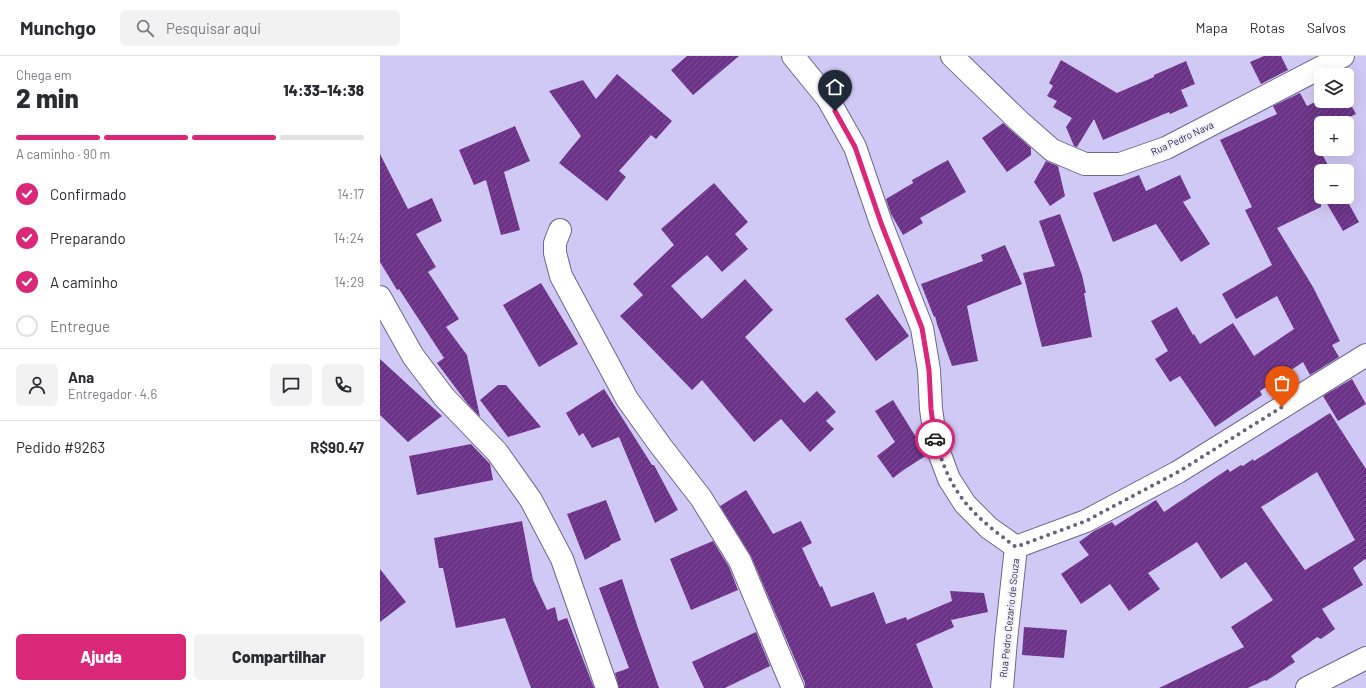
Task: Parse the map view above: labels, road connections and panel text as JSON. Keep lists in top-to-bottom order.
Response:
{
  "streets": {
    "street": ["Rua Pedro Nava", "Rua Pedro Cezario de Souza"]
  },
  "page": {
    "header": "Munchgo",
    "search": "Pesquisar aqui",
    "nav": ["Mapa", "Rotas", "Salvos"],
    "heading": ["2 min", "Chega em", "14:33–14:38"],
    "panel": [
      "Ana",
      "Entregador · 4.6",
      "Pedido #9263",
      "R$90.47"
    ],
    "map_buttons": ["+", "−"],
    "bar": "A caminho · 90 m",
    "list": [
      ["Confirmado", "14:17"],
      ["Preparando", "14:24"],
      ["A caminho", "14:29"],
      "Entregue"
    ],
    "buttons": ["Ajuda", "Compartilhar"]
  }
}
